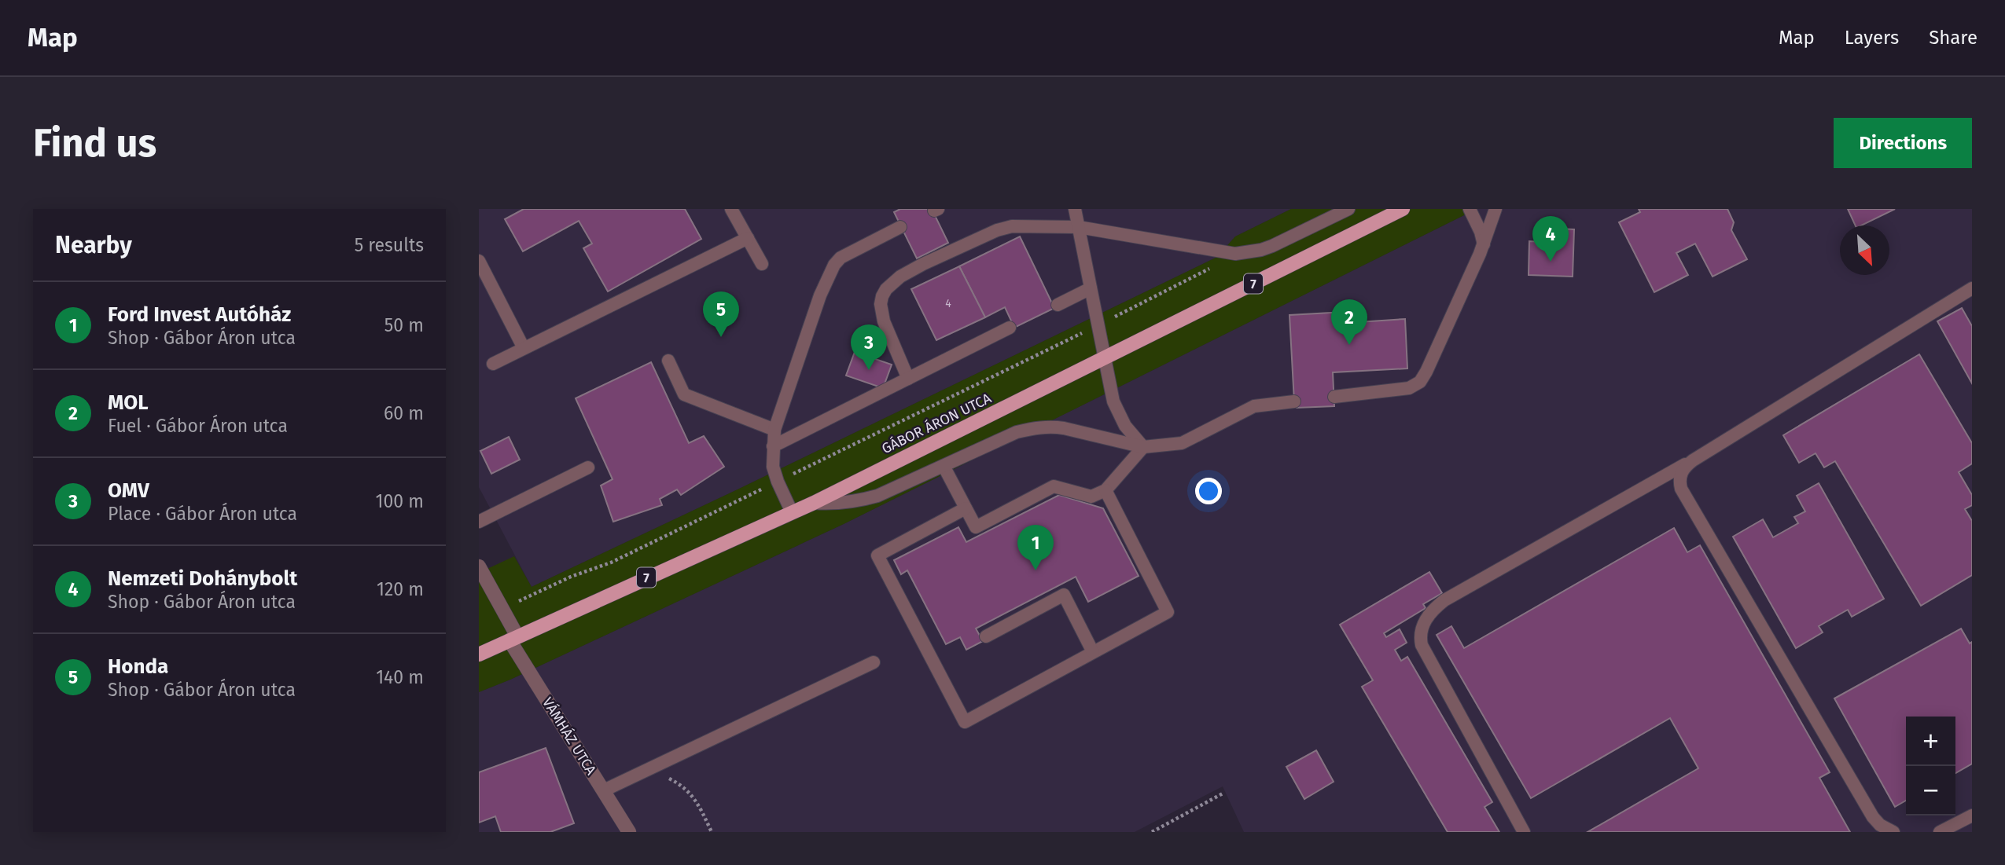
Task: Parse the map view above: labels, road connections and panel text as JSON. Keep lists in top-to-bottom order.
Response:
{
  "streets": {
    "main road": ["7", "GÁBOR ÁRON UTCA"],
    "street": ["VÁMHÁZ UTCA"]
  },
  "crossings": [
    ["GÁBOR ÁRON UTCA", "VÁMHÁZ UTCA"]
  ],
  "house_numbers": ["4"],
  "north": "bottom right",
  "page": {
    "header": "Map",
    "nav": ["Map", "Layers", "Share"],
    "buttons": "Directions",
    "title": "Find us",
    "heading": ["Nearby", "5 results"],
    "pins": [
      "4",
      "5",
      "2",
      "3",
      "1"
    ],
    "list": [
      {
        "mark": "1",
        "name": "Ford Invest Autóház",
        "note": "Shop · Gábor Áron utca",
        "value": "50 m"
      },
      {
        "mark": "2",
        "name": "MOL",
        "note": "Fuel · Gábor Áron utca",
        "value": "60 m"
      },
      {
        "mark": "3",
        "name": "OMV",
        "note": "Place · Gábor Áron utca",
        "value": "100 m"
      },
      {
        "mark": "4",
        "name": "Nemzeti Dohánybolt",
        "note": "Shop · Gábor Áron utca",
        "value": "120 m"
      },
      {
        "mark": "5",
        "name": "Honda",
        "note": "Shop · Gábor Áron utca",
        "value": "140 m"
      }
    ],
    "map_buttons": ["+", "−"]
  }
}
